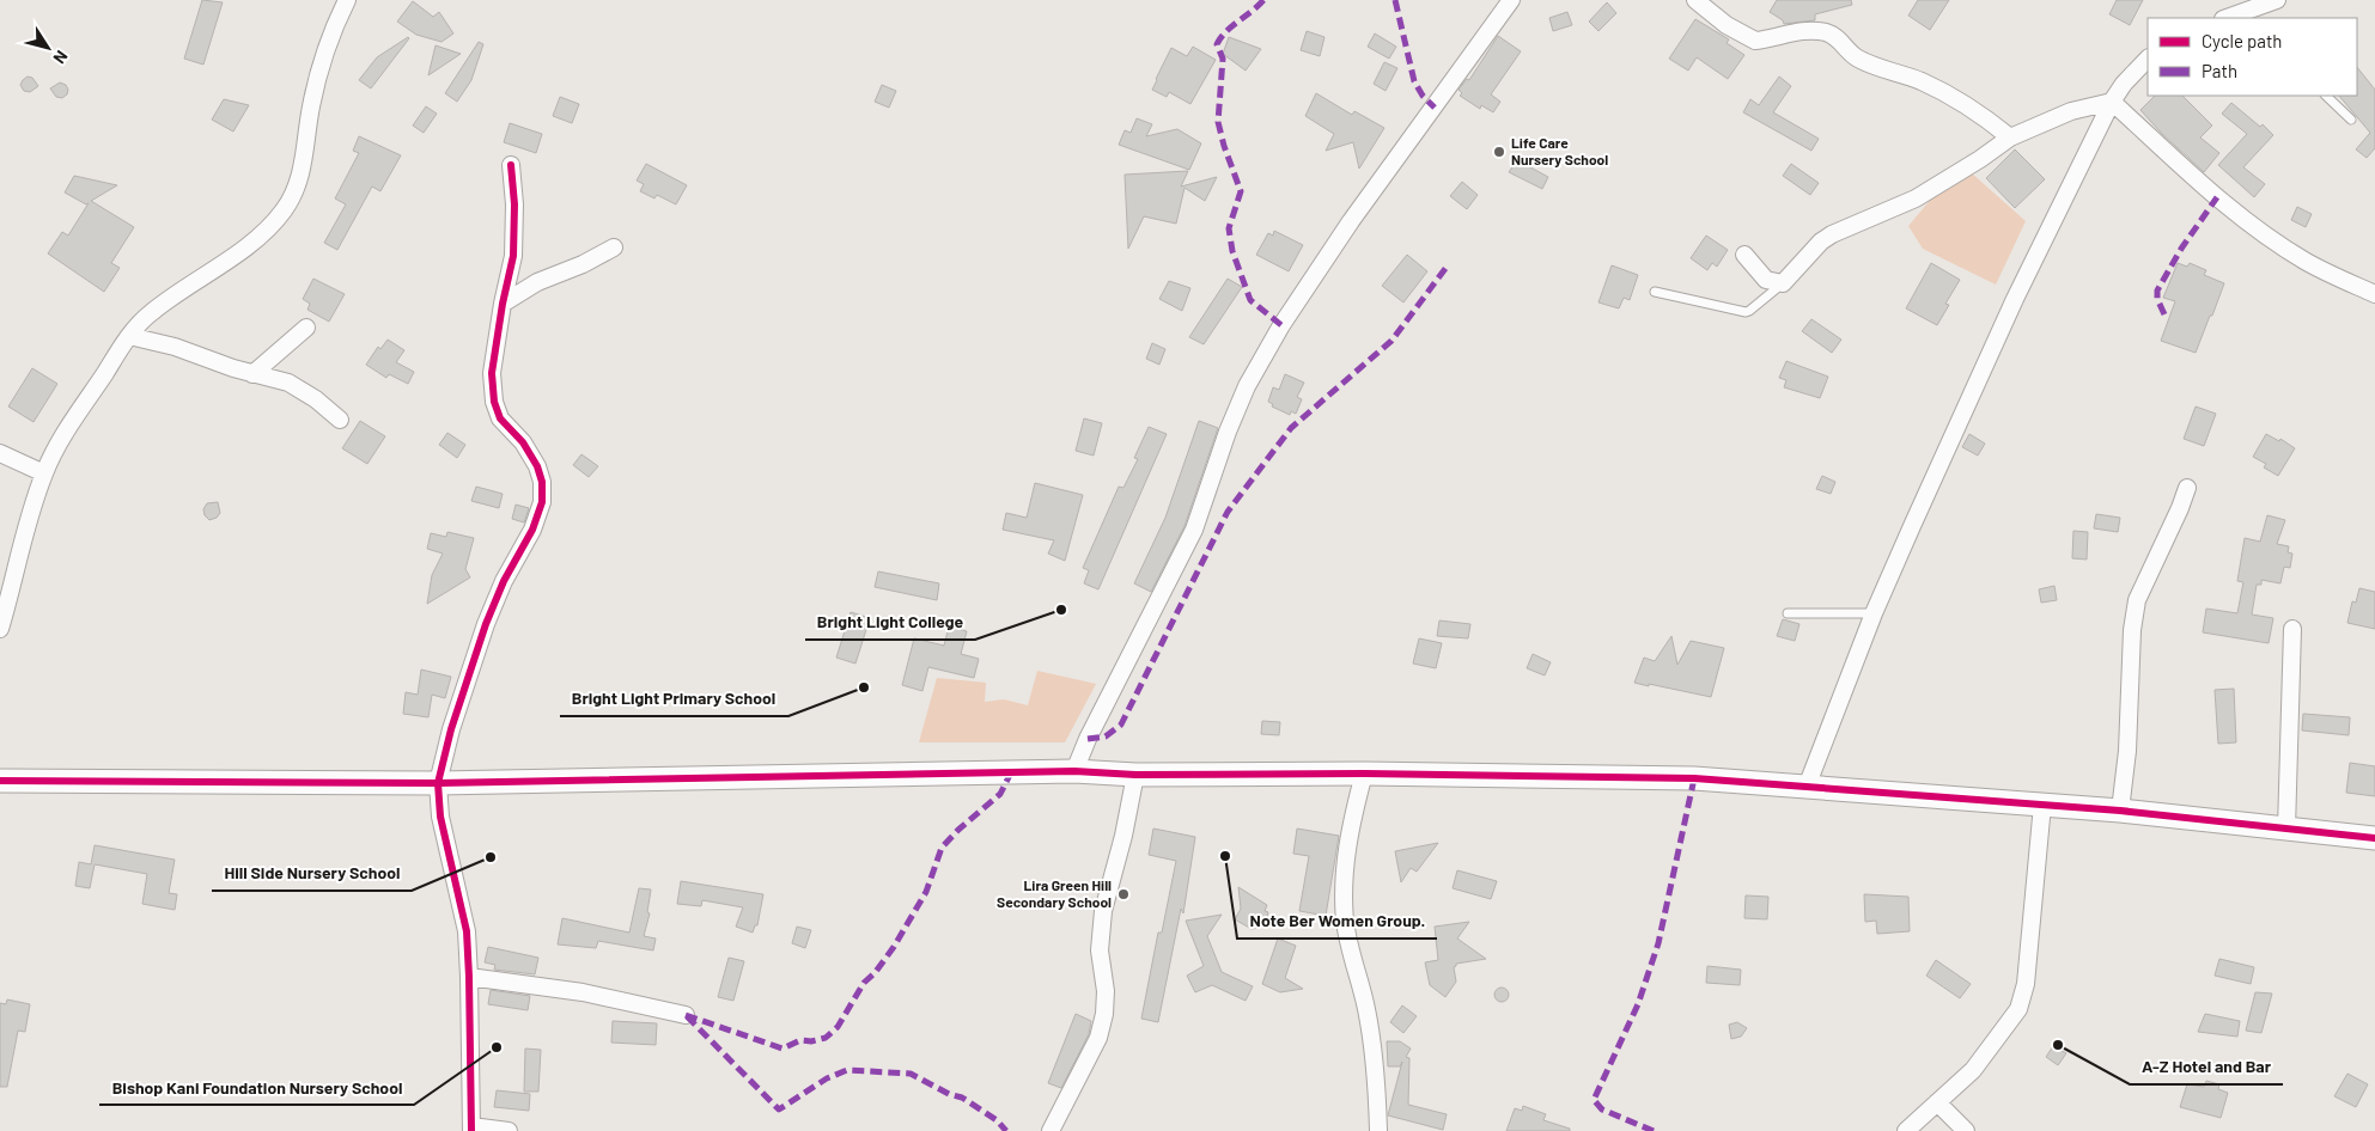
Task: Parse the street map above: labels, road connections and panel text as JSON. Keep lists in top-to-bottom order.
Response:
{
  "places": [
    "Life Care Nursery School",
    "Bright Light College",
    "Bright Light Primary School",
    "Note Ber Women Group.",
    "Hill Side Nursery School",
    "Lira Green Hill Secondary School",
    "A-Z Hotel and Bar",
    "Bishop Kani Foundation Nursery School"
  ],
  "legend": ["Cycle path", "Path"],
  "north": "bottom right"
}
